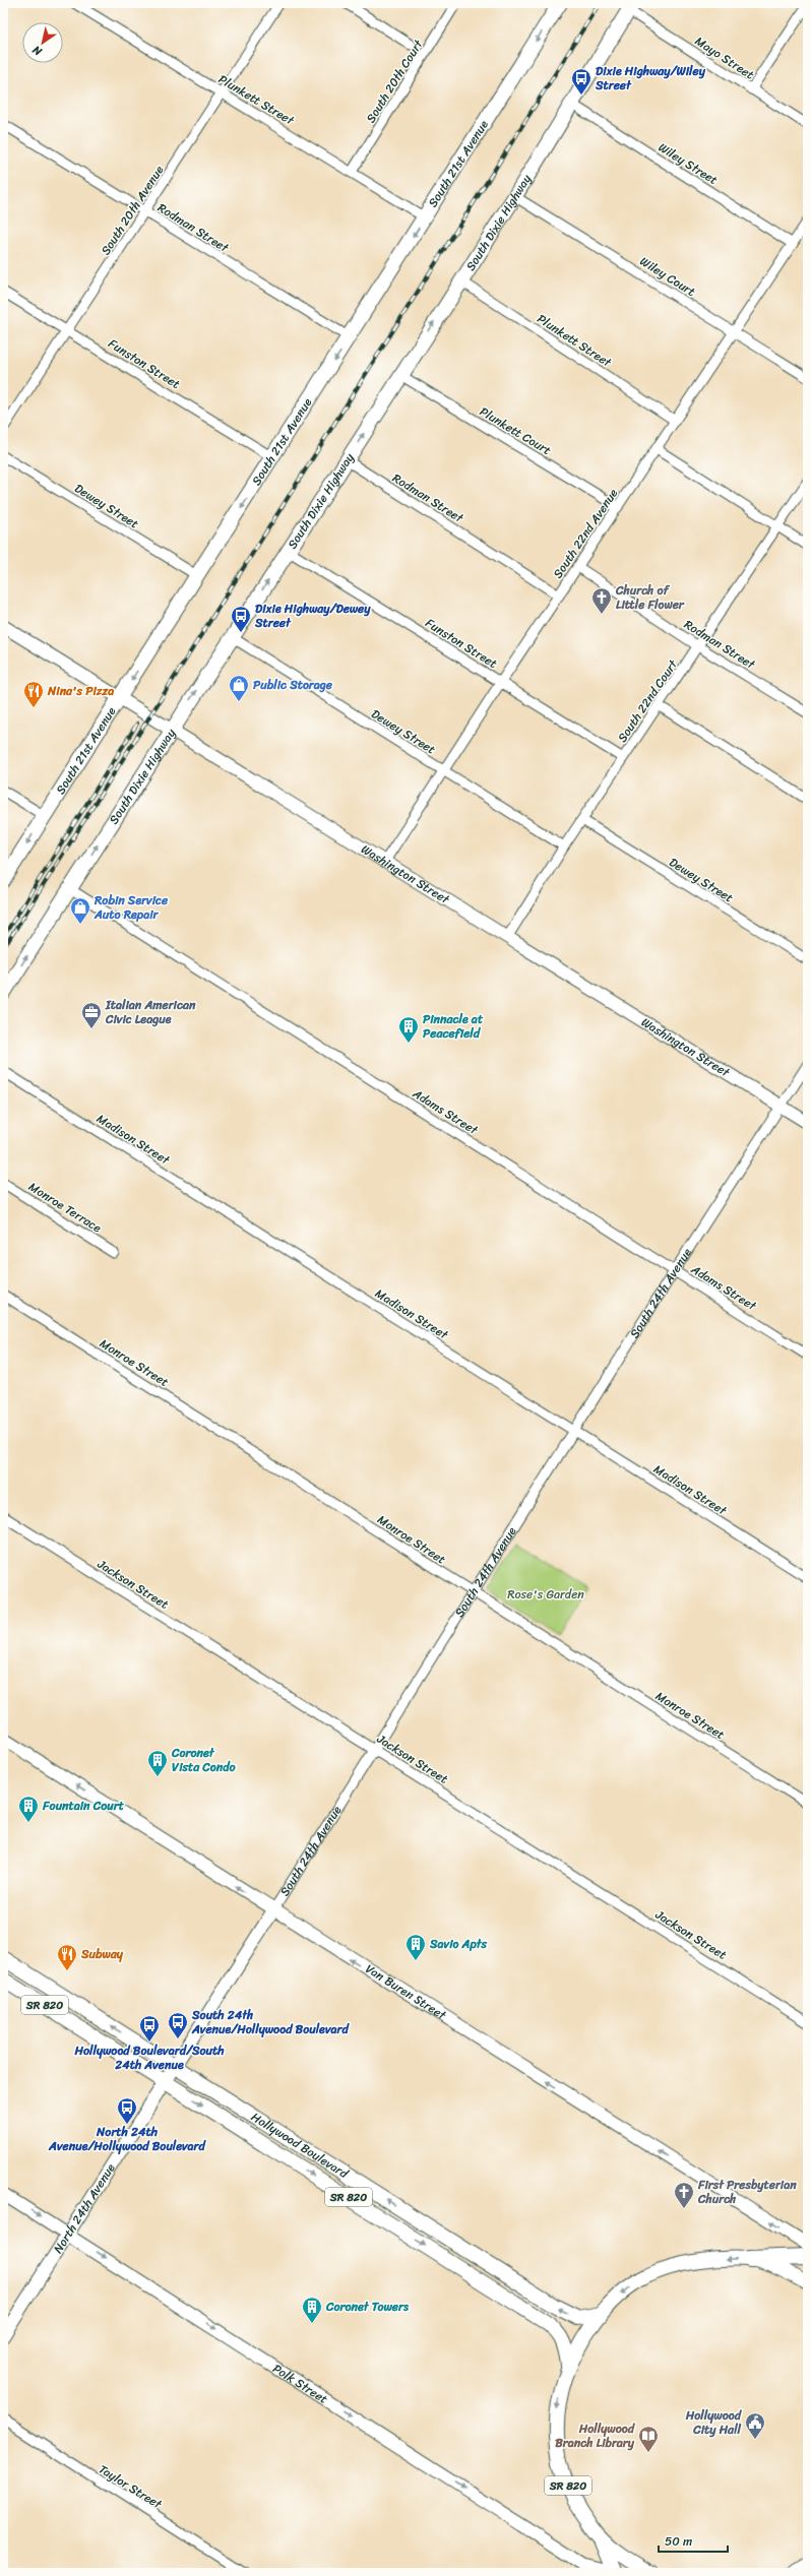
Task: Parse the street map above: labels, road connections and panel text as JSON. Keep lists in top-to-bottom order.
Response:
{
  "streets": {
    "main road": [
      "South 21st Avenue",
      "South Dixie Highway",
      "Washington Street",
      "South 24th Avenue",
      "Van Buren Street",
      "SR 820",
      "Hollywood Boulevard",
      "North 24th Avenue",
      "Polk Street"
    ],
    "street": [
      "Mayo Street",
      "South 20th Court",
      "Plunkett Street",
      "Wiley Street",
      "South 20th Avenue",
      "Rodman Street",
      "Wiley Court",
      "Funston Street",
      "Plunkett Court",
      "Dewey Street",
      "South 22nd Avenue",
      "South 22nd Court",
      "Adams Street",
      "Madison Street",
      "Monroe Terrace",
      "Monroe Street",
      "Jackson Street",
      "Taylor Street"
    ]
  },
  "crossings": [
    ["Mayo Street", "South Dixie Highway"],
    ["South 20th Court", "Plunkett Street"],
    ["Plunkett Street", "South 21st Avenue"],
    ["Plunkett Street", "South 20th Avenue"],
    ["Plunkett Street", "South Dixie Highway"],
    ["Plunkett Street", "South 22nd Avenue"],
    ["Wiley Street", "South Dixie Highway"],
    ["Wiley Street", "South 22nd Avenue"],
    ["South 21st Avenue", "Rodman Street"],
    ["South 21st Avenue", "Funston Street"],
    ["South 21st Avenue", "Dewey Street"],
    ["South 21st Avenue", "Washington Street"],
    ["South 20th Avenue", "Rodman Street"],
    ["South 20th Avenue", "Funston Street"],
    ["South Dixie Highway", "Rodman Street"],
    ["South Dixie Highway", "Wiley Court"],
    ["South Dixie Highway", "Funston Street"],
    ["South Dixie Highway", "Plunkett Court"],
    ["South Dixie Highway", "Dewey Street"],
    ["South Dixie Highway", "Washington Street"],
    ["South Dixie Highway", "Adams Street"],
    ["Rodman Street", "South 22nd Avenue"],
    ["Rodman Street", "South 22nd Court"],
    ["Wiley Court", "South 22nd Avenue"],
    ["Funston Street", "South 22nd Avenue"],
    ["Funston Street", "South 22nd Court"],
    ["Plunkett Court", "South 22nd Avenue"],
    ["Dewey Street", "South 22nd Avenue"],
    ["Dewey Street", "South 22nd Court"],
    ["South 22nd Avenue", "Washington Street"],
    ["South 22nd Court", "Washington Street"],
    ["Washington Street", "South 24th Avenue"],
    ["Adams Street", "South 24th Avenue"],
    ["Madison Street", "South 24th Avenue"],
    ["South 24th Avenue", "Monroe Street"],
    ["South 24th Avenue", "Jackson Street"],
    ["South 24th Avenue", "Van Buren Street"],
    ["South 24th Avenue", "Hollywood Boulevard"],
    ["South 24th Avenue", "North 24th Avenue"],
    ["SR 820", "Hollywood Boulevard"],
    ["Hollywood Boulevard", "North 24th Avenue"],
    ["North 24th Avenue", "Polk Street"]
  ],
  "one_way": [
    "South 21st Avenue",
    "South Dixie Highway",
    "Van Buren Street",
    "Polk Street"
  ],
  "parks": ["Rose's Garden"],
  "places": {
    "bus stop": [
      "Dixie Highway/Wiley Street",
      "Dixie Highway/Dewey Street",
      "South 24th Avenue/Hollywood Boulevard",
      "Hollywood Boulevard/South 24th Avenue",
      "North 24th Avenue/Hollywood Boulevard"
    ],
    "church": ["Church of Little Flower", "First Presbyterian Church"],
    "shop": ["Public Storage", "Robin Service Auto Repair"],
    "restaurant": ["Nina's Pizza", "Subway"],
    "office": ["Italian American Civic League"],
    "building": [
      "Pinnacle at Peacefield",
      "Coronet Vista Condo",
      "Fountain Court",
      "Savio Apts",
      "Coronet Towers"
    ],
    "public building": ["Hollywood City Hall"],
    "library": ["Hollywood Branch Library"]
  },
  "scale_bar": "50 m",
  "north": "bottom left"
}
